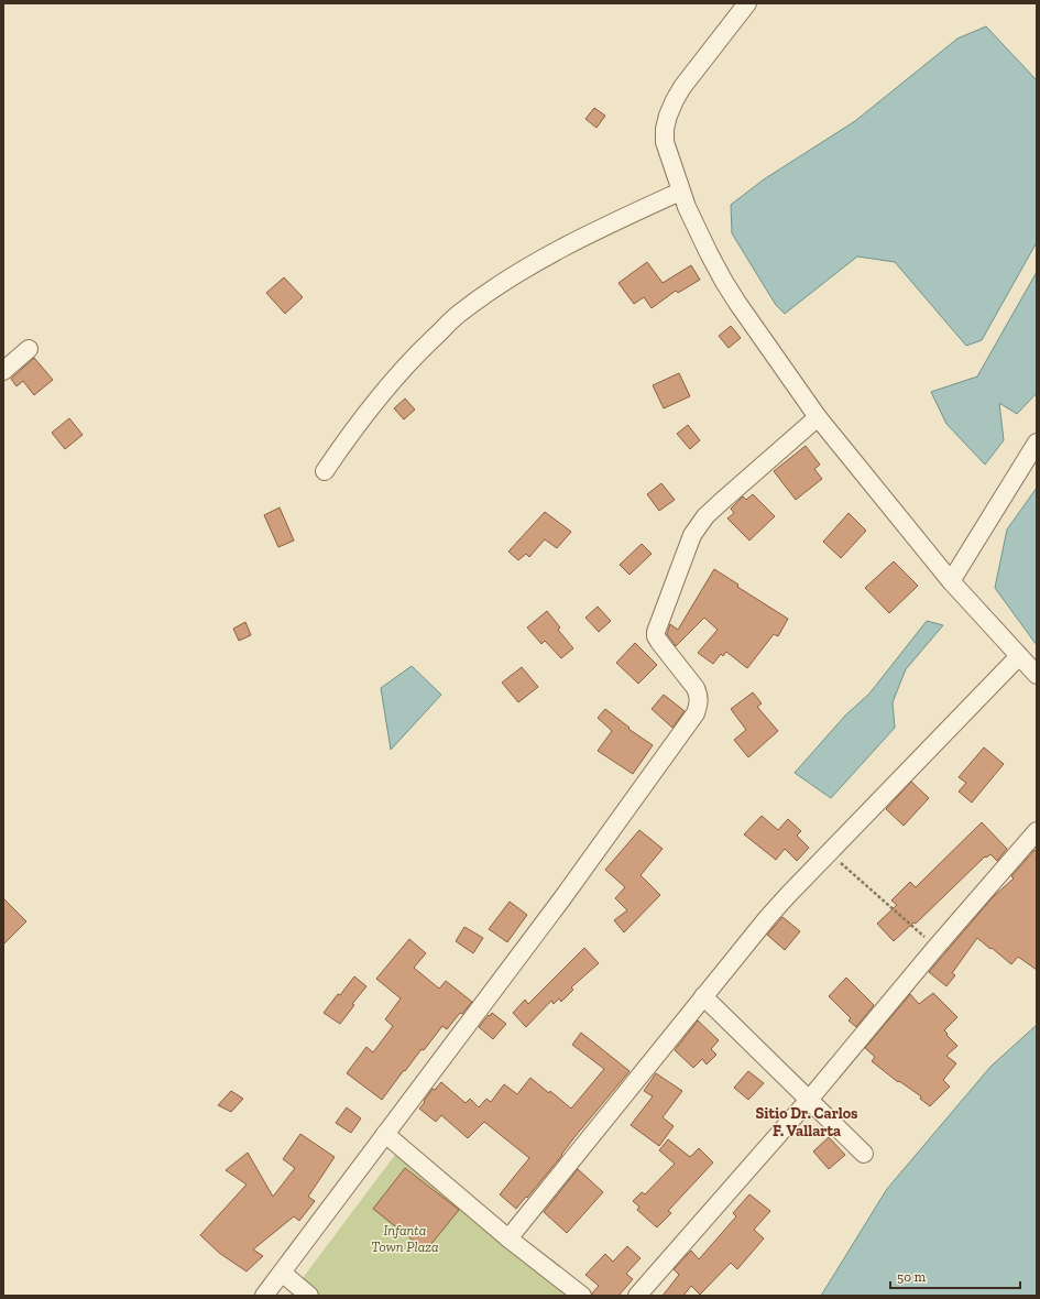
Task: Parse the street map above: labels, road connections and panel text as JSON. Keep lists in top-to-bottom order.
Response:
{
  "districts": ["Sitio Dr. Carlos F. Vallarta"],
  "parks": ["Infanta Town Plaza"],
  "scale_bar": "50 m"
}
